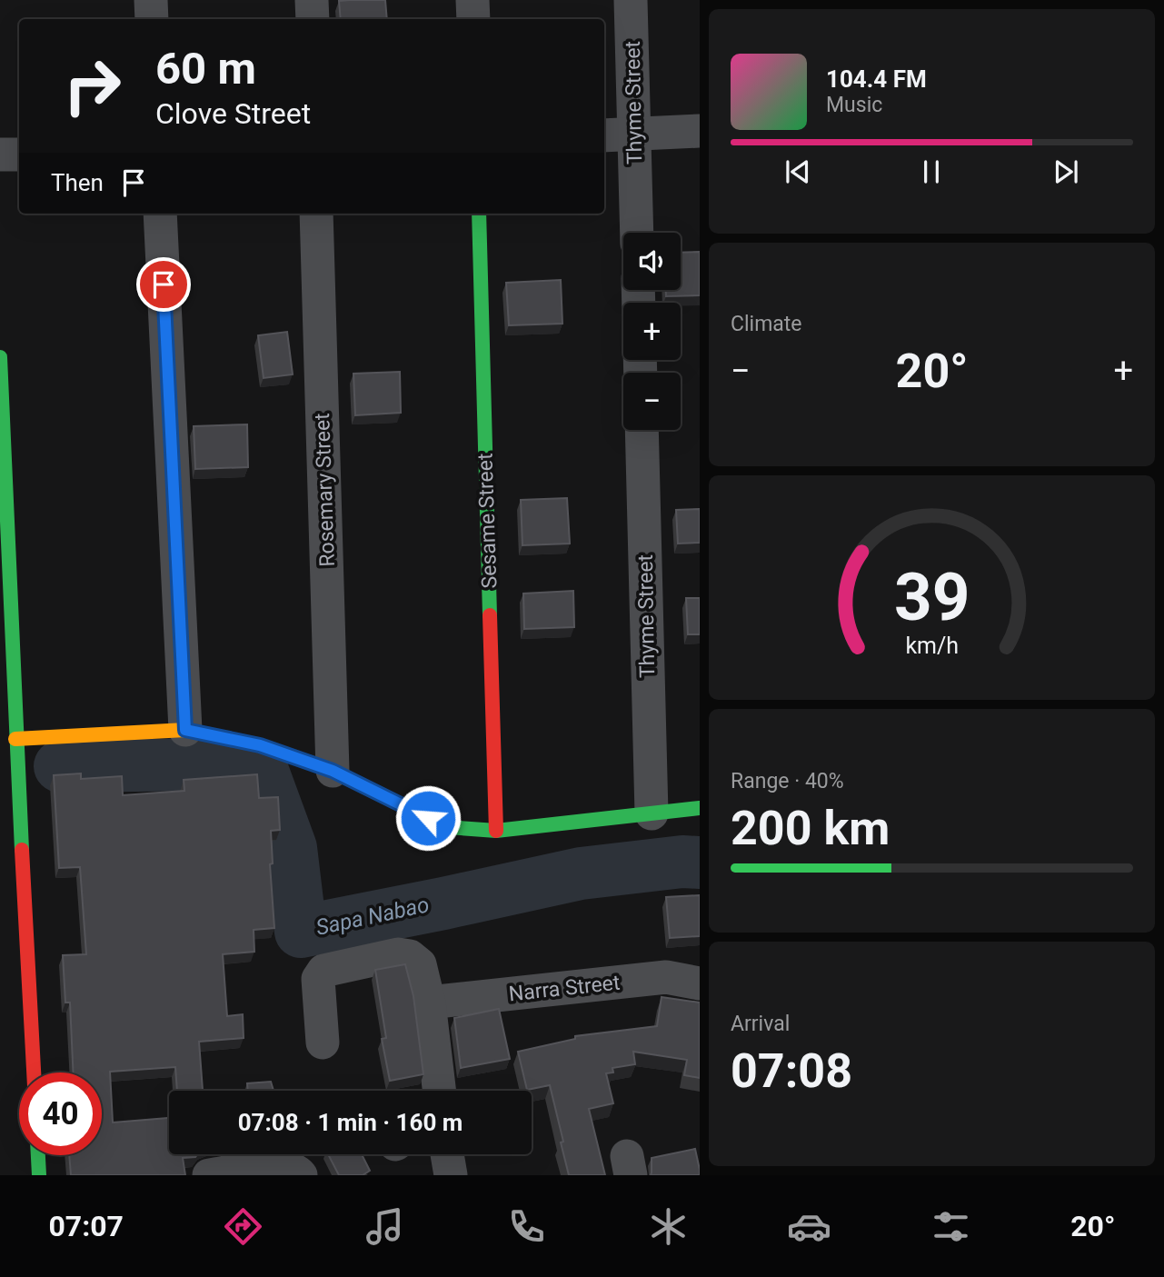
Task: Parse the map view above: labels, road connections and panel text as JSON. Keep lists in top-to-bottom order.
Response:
{
  "streets": {
    "street": [
      "Thyme Street",
      "Rosemary Street",
      "Sesame Street",
      "Narra Street"
    ]
  },
  "water": ["Sapa Nabao"],
  "page": {
    "turn": ["60 m", "Clove Street"],
    "song": ["104.4 FM", "Music"],
    "then": "Then",
    "map_buttons": ["+", "−"],
    "tile": [
      "Climate",
      ["Range · 40%", "200 km"],
      ["Arrival", "07:08"]
    ],
    "heat": ["−", "20°", "+"],
    "limit": "40",
    "trip": "07:08 · 1 min · 160 m",
    "tabs": ["07:07", "20°"],
    "gauge": ["39", "km/h"]
  }
}
